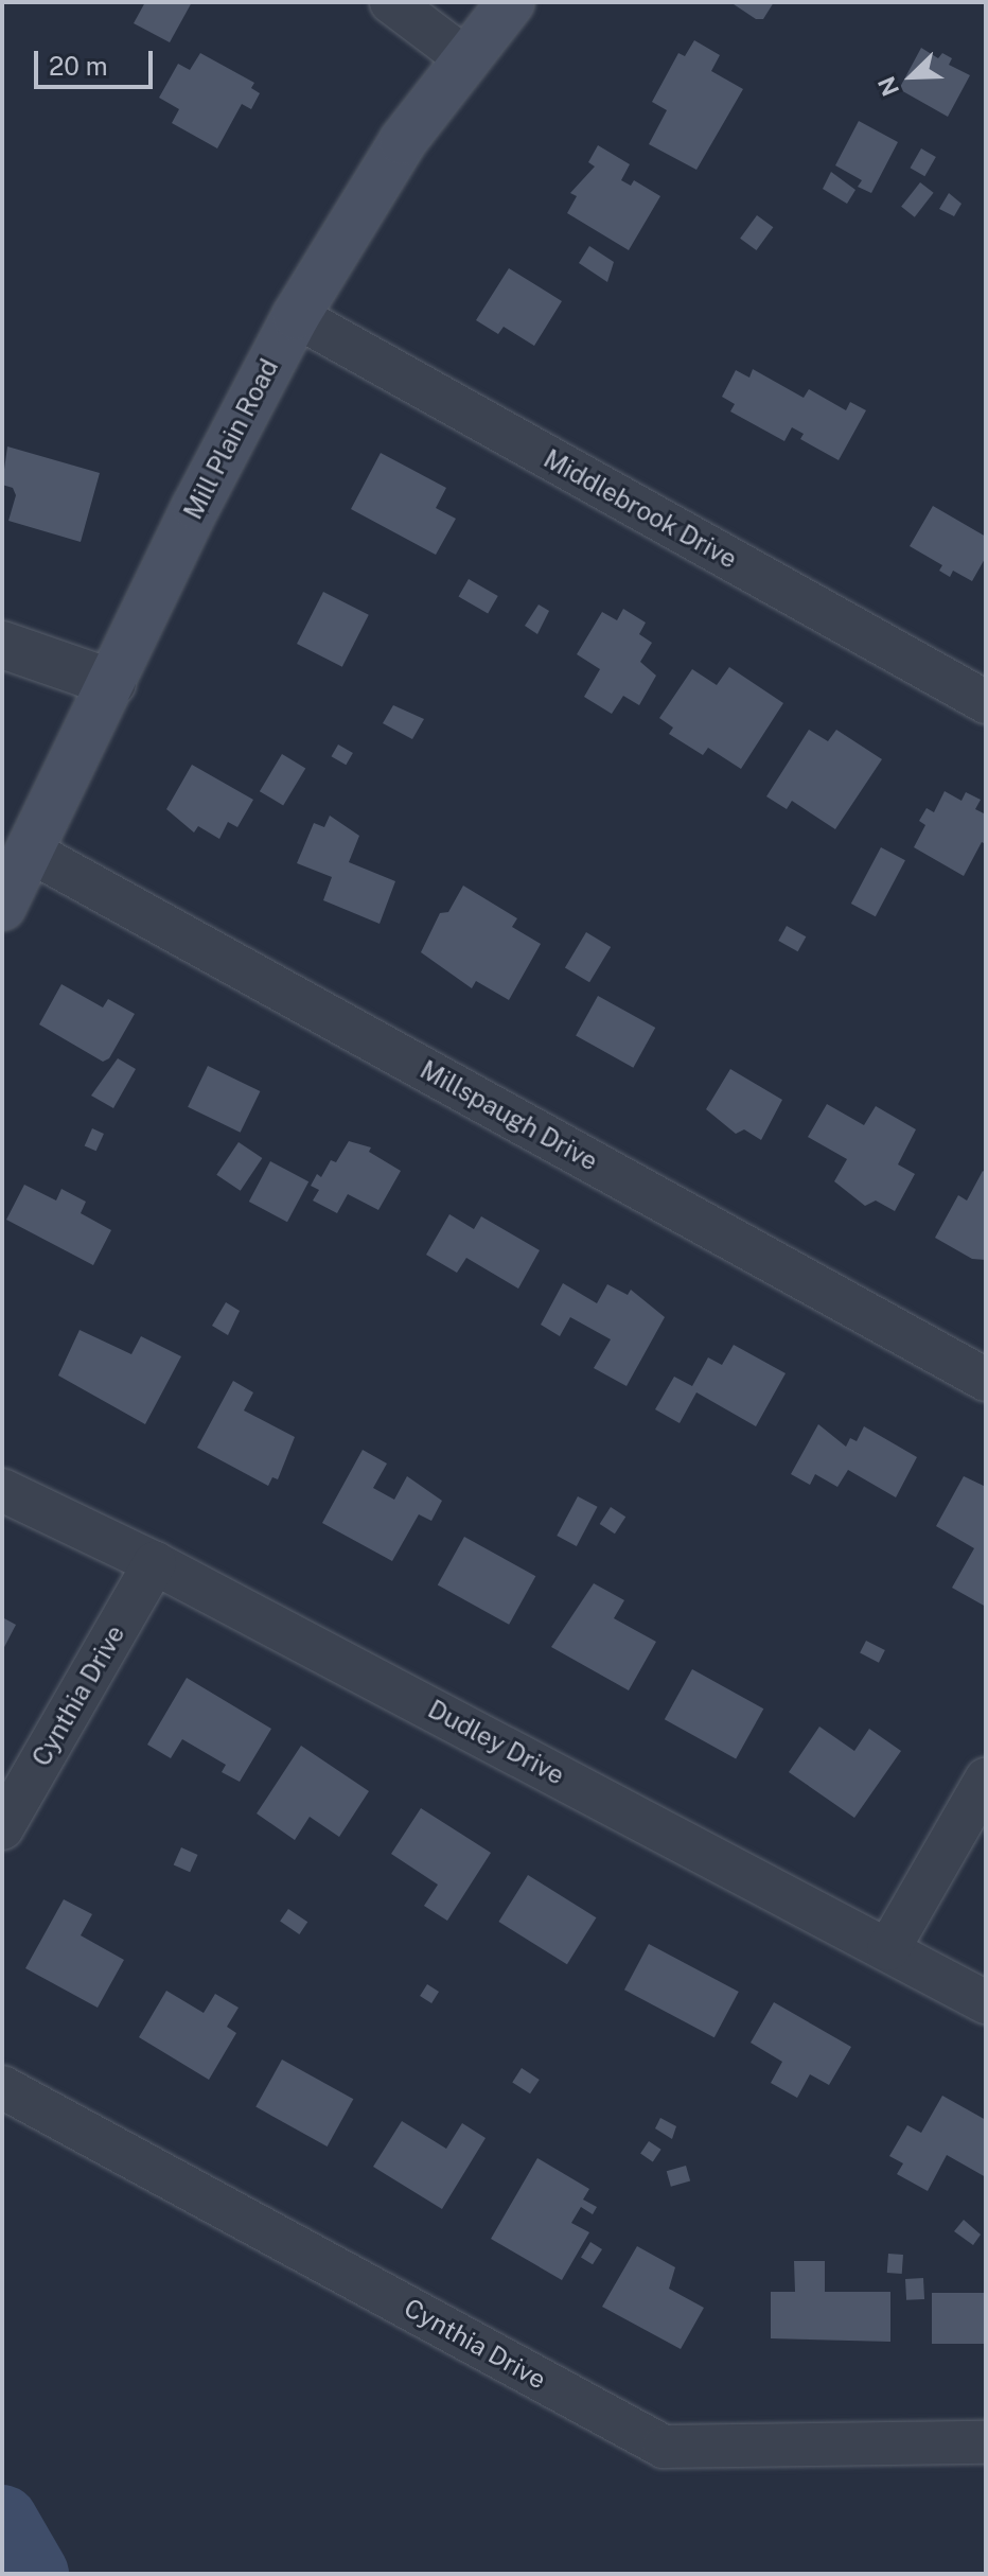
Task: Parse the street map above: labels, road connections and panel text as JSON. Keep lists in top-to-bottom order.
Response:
{
  "streets": {
    "main road": ["Mill Plain Road"],
    "street": [
      "Middlebrook Drive",
      "Millspaugh Drive",
      "Cynthia Drive",
      "Dudley Drive"
    ]
  },
  "crossings": [
    ["Mill Plain Road", "Middlebrook Drive"],
    ["Mill Plain Road", "Millspaugh Drive"],
    ["Cynthia Drive", "Dudley Drive"]
  ],
  "scale_bar": "20 m",
  "north": "bottom left"
}
